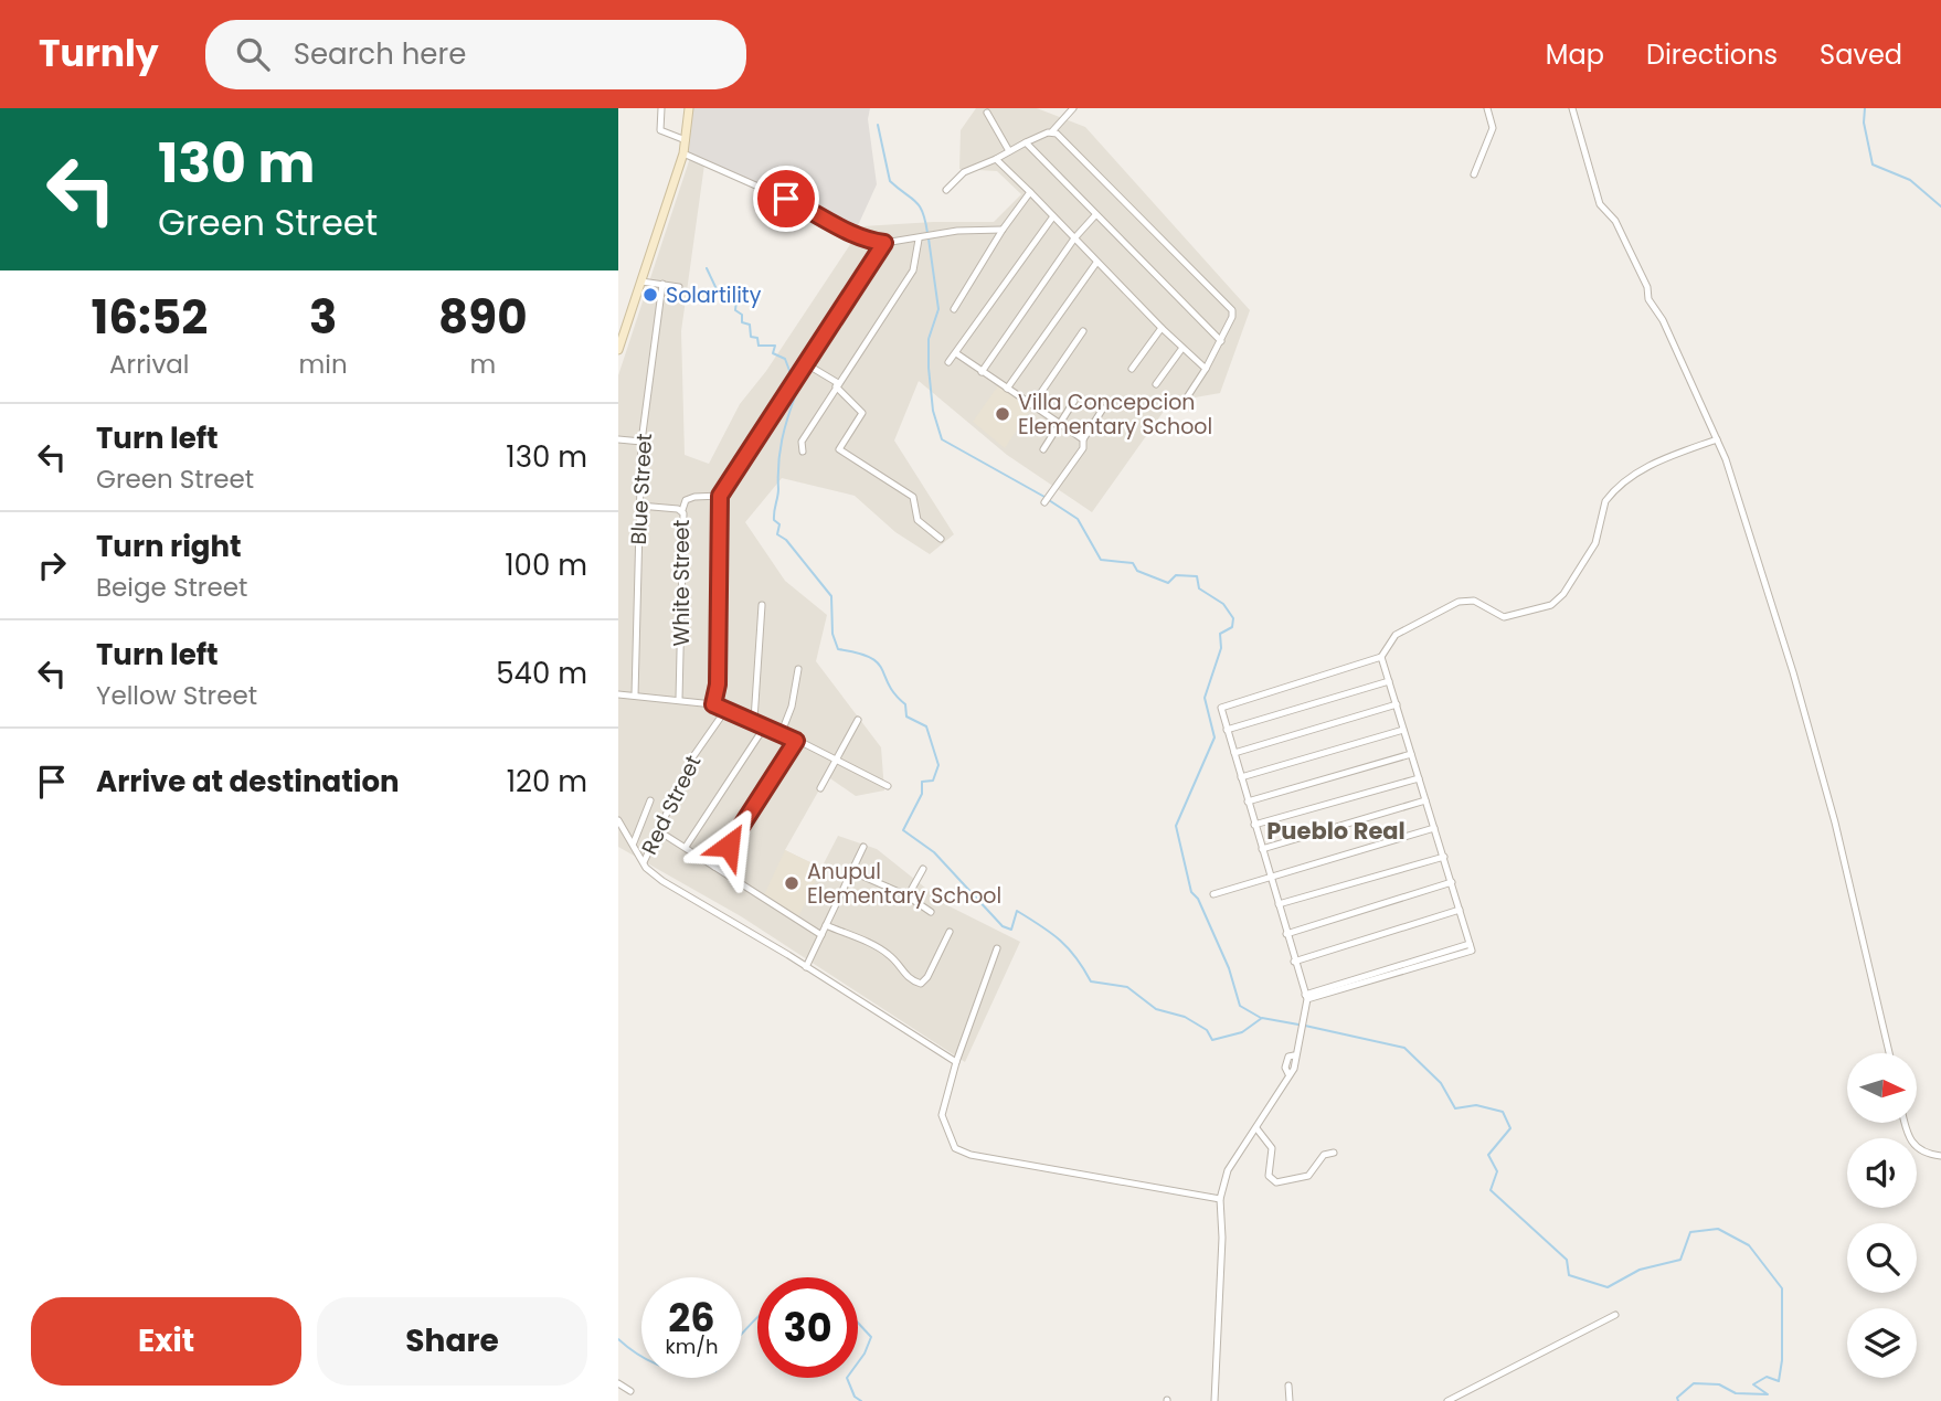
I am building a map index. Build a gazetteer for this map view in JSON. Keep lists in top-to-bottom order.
{
  "streets": {
    "street": ["Blue Street", "White Street", "Red Street"]
  },
  "crossings": [
    ["Blue Street", "White Street"]
  ],
  "districts": ["Pueblo Real"],
  "places": ["Solartility", "Villa Concepcion Elementary School", "Anupul Elementary School"],
  "north": "right",
  "page": {
    "header": "Turnly",
    "search": "Search here",
    "nav": ["Map", "Directions", "Saved"],
    "turn": ["130 m", "Green Street"],
    "eta": [
      "16:52",
      "Arrival",
      "3",
      "min",
      "890",
      "m"
    ],
    "list": [
      {
        "name": "Turn left",
        "note": "Green Street",
        "value": "130 m"
      },
      {
        "name": "Turn right",
        "note": "Beige Street",
        "value": "100 m"
      },
      {
        "name": "Turn left",
        "note": "Yellow Street",
        "value": "540 m"
      },
      {
        "name": "Arrive at destination",
        "value": "120 m"
      }
    ],
    "speed": "26 km/h",
    "limit": "30",
    "buttons": ["Exit", "Share"]
  }
}
